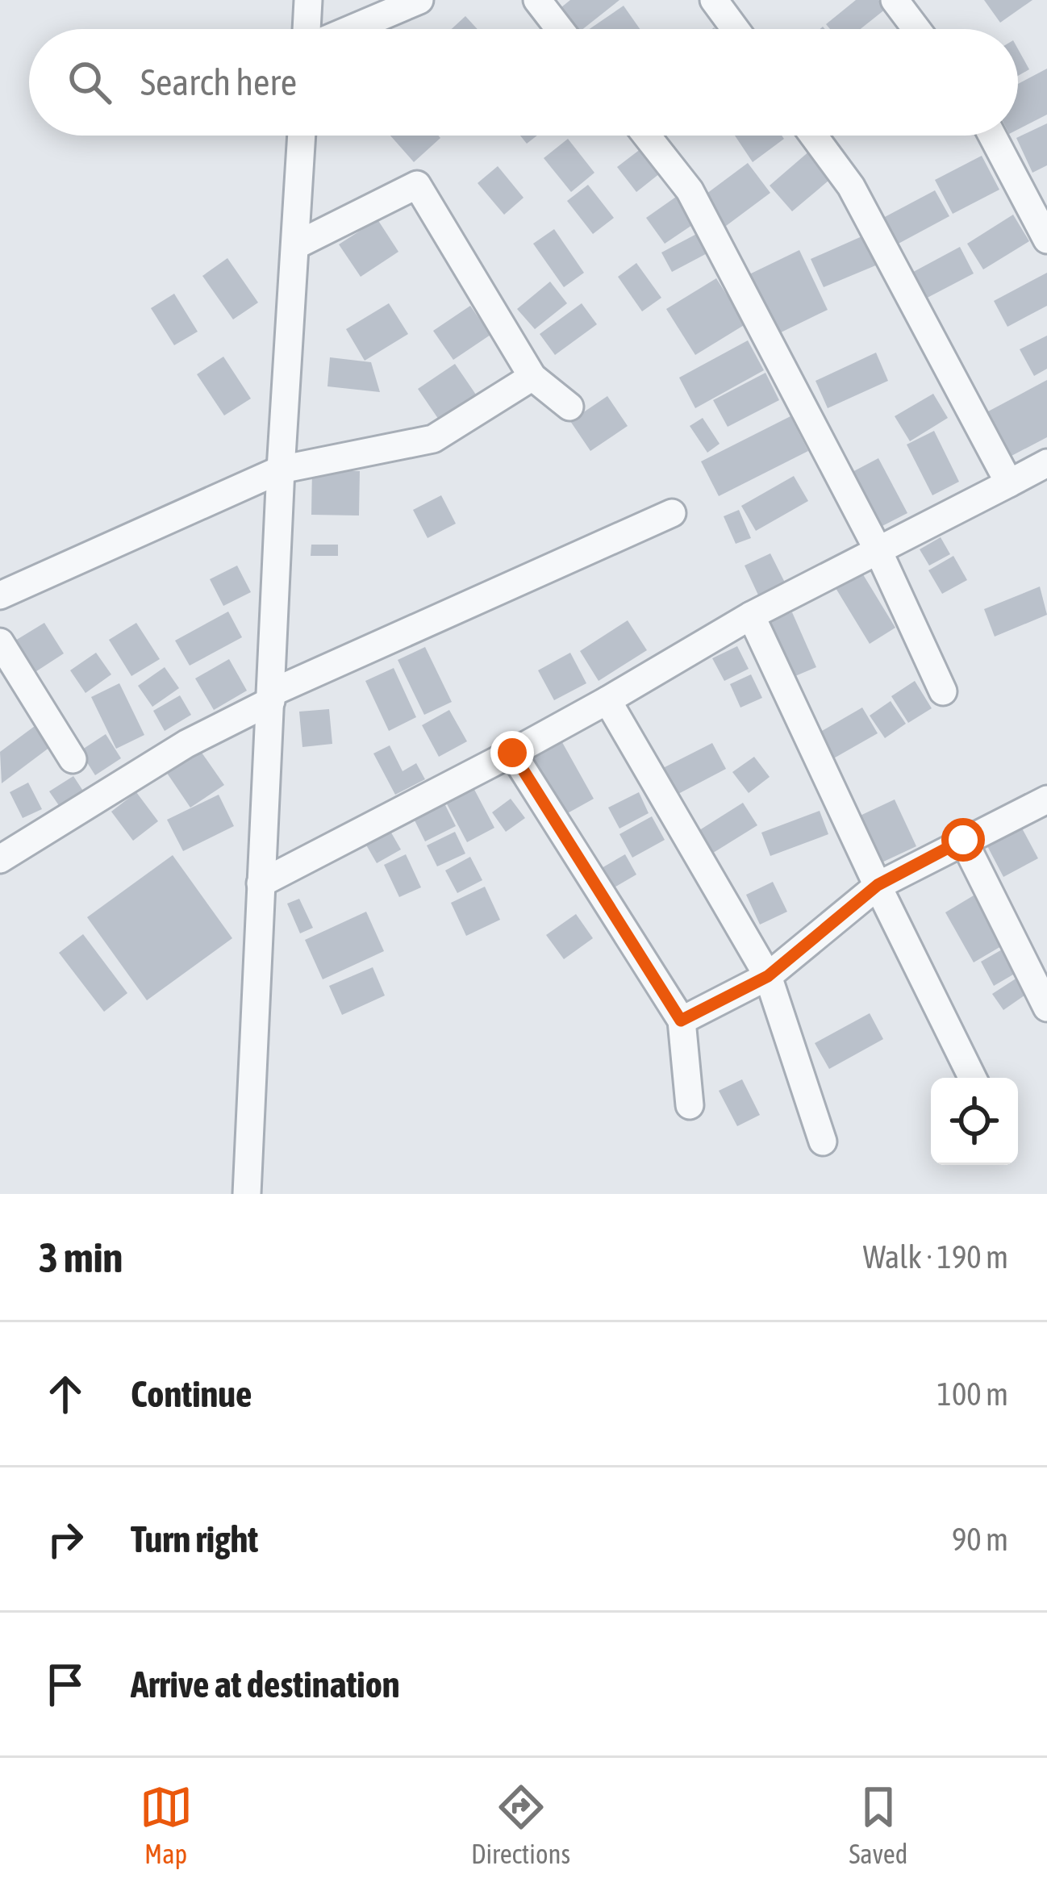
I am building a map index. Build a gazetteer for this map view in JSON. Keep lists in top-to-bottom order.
{
  "page": {
    "search": "Search here",
    "heading": ["3 min", "Walk · 190 m"],
    "list": [
      ["Continue", "100 m"],
      ["Turn right", "90 m"],
      "Arrive at destination"
    ],
    "nav": ["Map", "Directions", "Saved"]
  }
}
